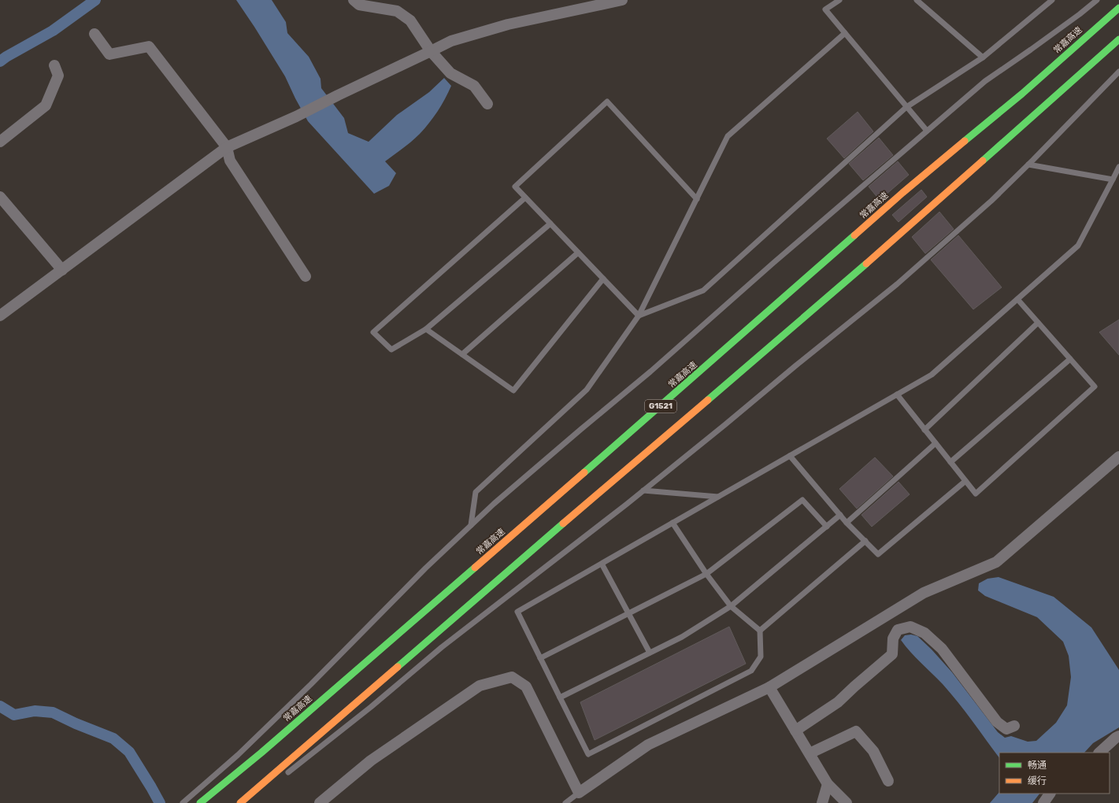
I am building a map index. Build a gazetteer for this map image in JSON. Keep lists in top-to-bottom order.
{
  "streets": {
    "highway": ["常嘉高速", "G1521"]
  },
  "legend": ["畅通", "缓行"]
}
